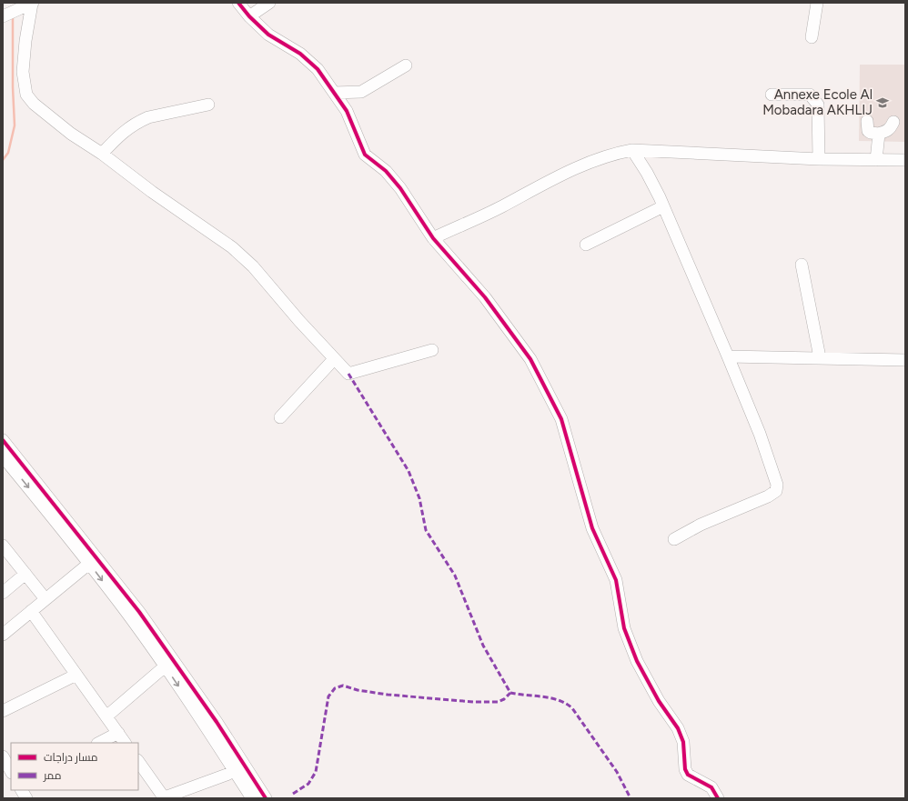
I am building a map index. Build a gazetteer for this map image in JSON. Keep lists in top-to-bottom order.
{
  "places": {
    "school or university": ["Annexe Ecole Al Mobadara AKHLIJ"]
  },
  "legend": ["مسار دراجات", "ممر"]
}
